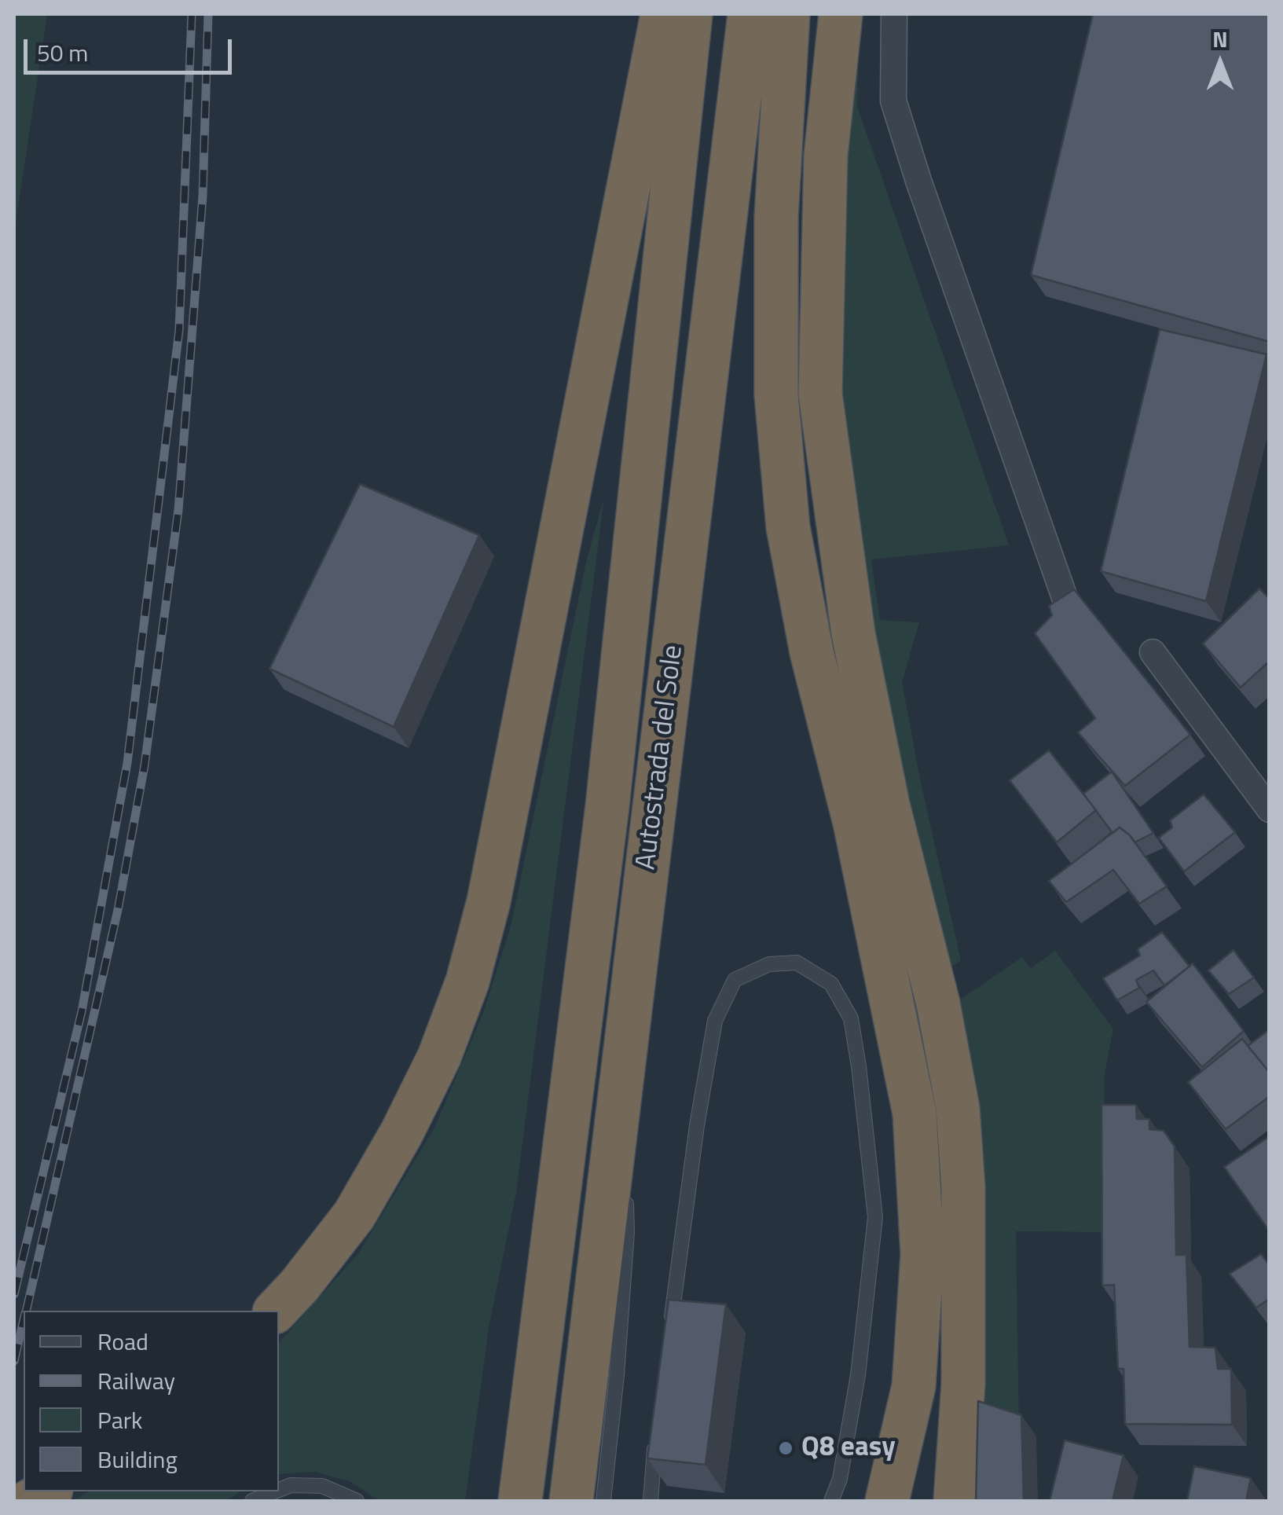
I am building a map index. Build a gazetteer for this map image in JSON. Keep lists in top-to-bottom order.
{
  "streets": {
    "highway": ["Autostrada del Sole"]
  },
  "places": ["Q8 easy"],
  "legend": [
    "Road",
    "Railway",
    "Park",
    "Building"
  ],
  "scale_bar": "50 m",
  "north": "top"
}
